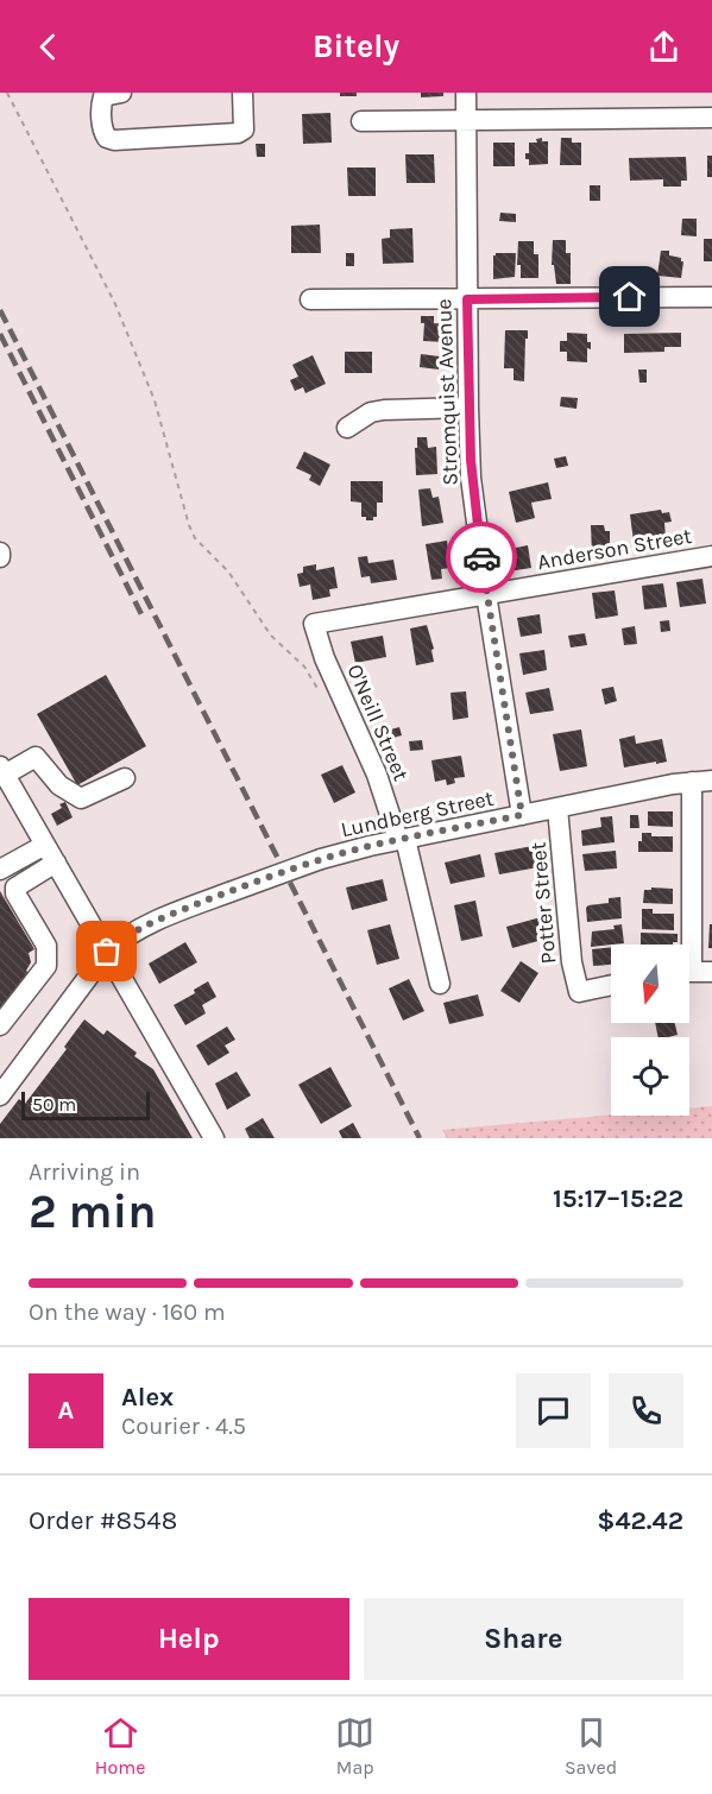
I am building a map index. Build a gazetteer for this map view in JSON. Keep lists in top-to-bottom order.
{
  "streets": {
    "street": [
      "Stromquist Avenue",
      "Anderson Street",
      "O'Neill Street",
      "Lundberg Street",
      "Potter Street"
    ]
  },
  "crossings": [
    ["Stromquist Avenue", "Anderson Street"],
    ["Stromquist Avenue", "Lundberg Street"],
    ["Anderson Street", "O'Neill Street"],
    ["O'Neill Street", "Lundberg Street"],
    ["Lundberg Street", "Potter Street"]
  ],
  "scale_bar": "50 m",
  "north": "bottom",
  "page": {
    "header": "Bitely",
    "scale": "50 m",
    "heading": ["2 min", "Arriving in", "15:17–15:22"],
    "panel": [
      "Alex",
      "Courier · 4.5",
      "Order #8548",
      "$42.42"
    ],
    "bar": "On the way · 160 m",
    "round": "A",
    "buttons": ["Help", "Share"],
    "tabs": ["Home", "Map", "Saved"]
  }
}
